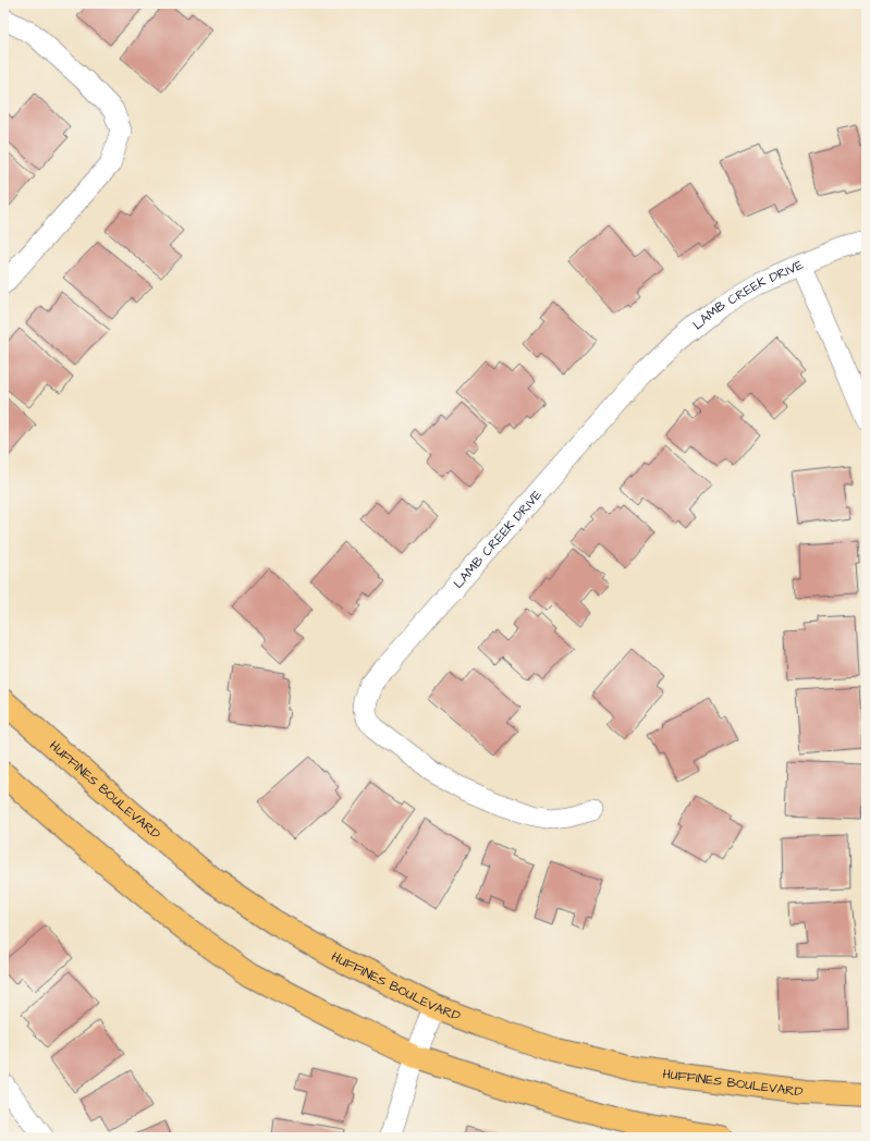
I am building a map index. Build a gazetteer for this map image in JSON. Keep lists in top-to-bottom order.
{
  "streets": {
    "main road": ["HUFFINES BOULEVARD"],
    "street": ["LAMB CREEK DRIVE"]
  }
}
